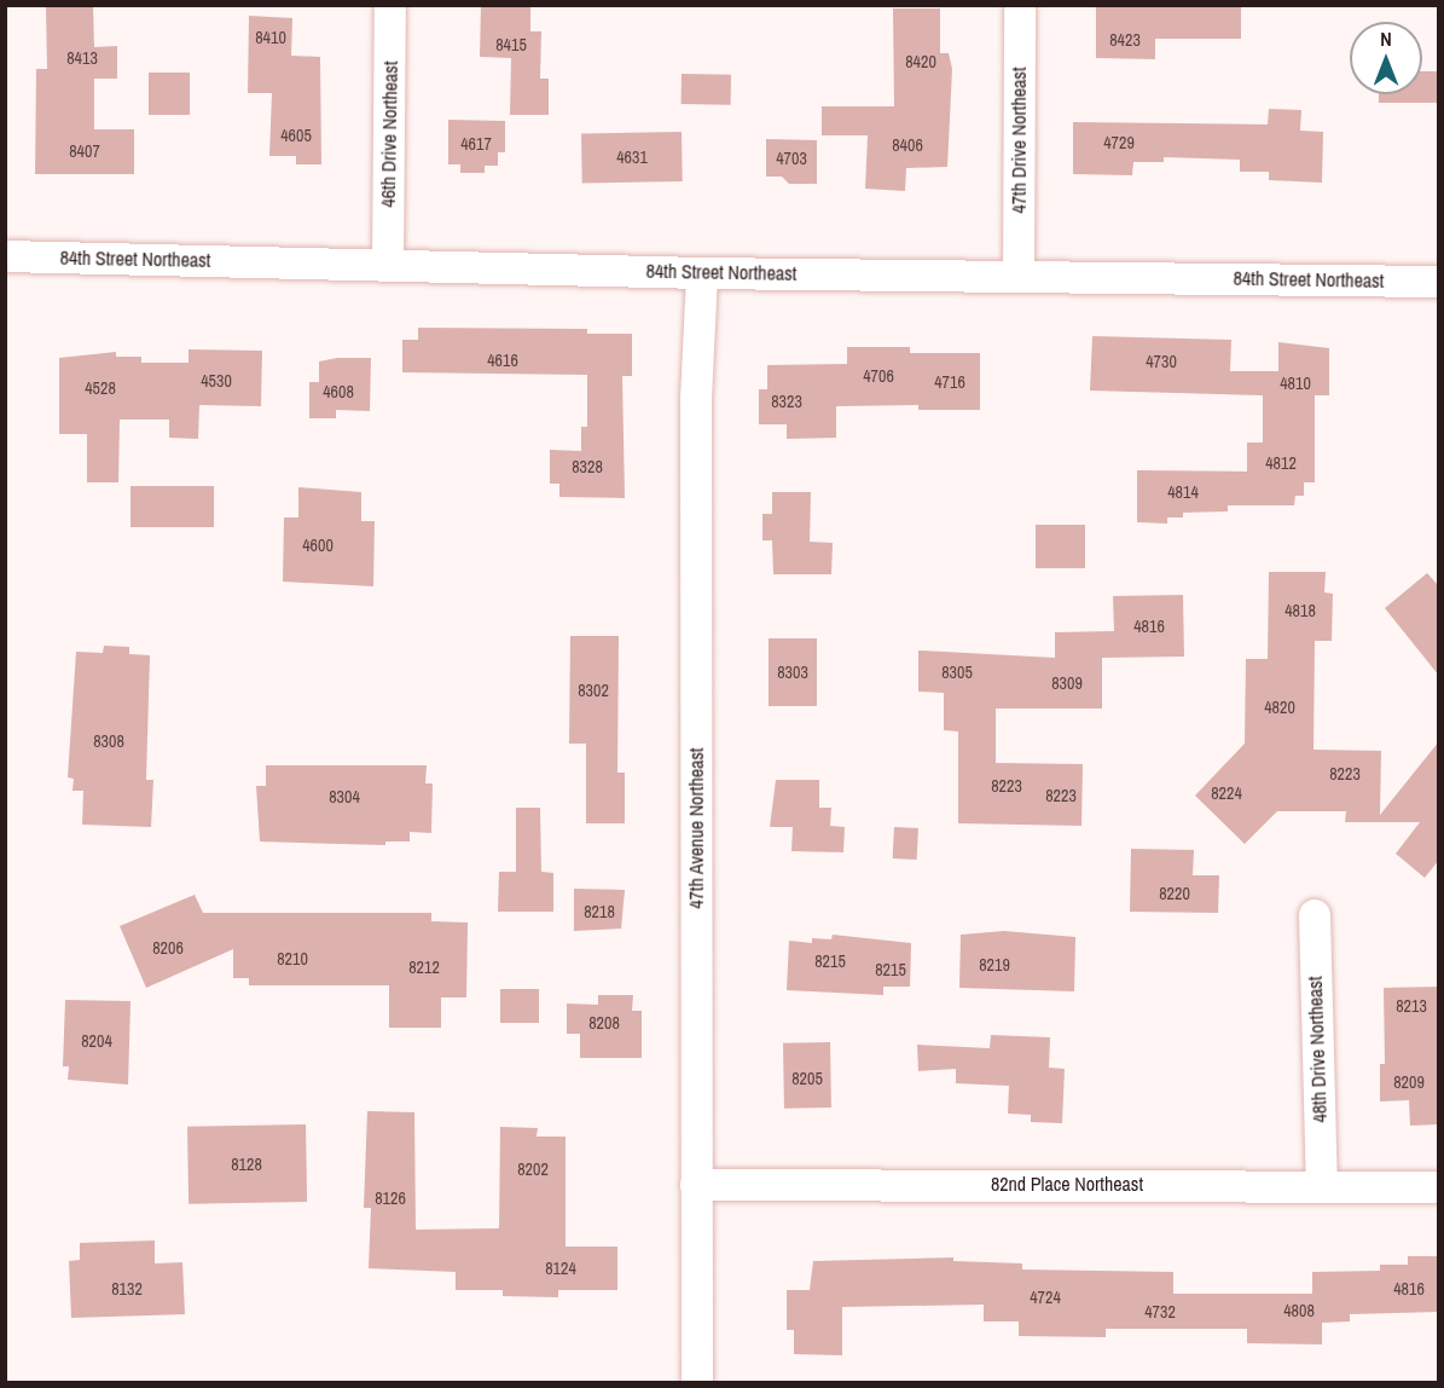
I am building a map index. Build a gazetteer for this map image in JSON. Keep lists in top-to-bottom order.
{
  "streets": {
    "street": [
      "46th Drive Northeast",
      "47th Drive Northeast",
      "84th Street Northeast",
      "47th Avenue Northeast",
      "48th Drive Northeast",
      "82nd Place Northeast"
    ]
  },
  "crossings": [
    ["46th Drive Northeast", "84th Street Northeast"],
    ["47th Drive Northeast", "84th Street Northeast"],
    ["84th Street Northeast", "47th Avenue Northeast"],
    ["47th Avenue Northeast", "82nd Place Northeast"],
    ["48th Drive Northeast", "82nd Place Northeast"]
  ],
  "house_numbers": [
    "8410",
    "8423",
    "8415",
    "8413",
    "8420",
    "4605",
    "4729",
    "4617",
    "8406",
    "8407",
    "4631",
    "4703",
    "4616",
    "4730",
    "4706",
    "4530",
    "4716",
    "4810",
    "4528",
    "4608",
    "8323",
    "4812",
    "8328",
    "4814",
    "4600",
    "4818",
    "4816",
    "8303",
    "8305",
    "8309",
    "8302",
    "4820",
    "8308",
    "8223",
    "8223",
    "8224",
    "8223",
    "8304",
    "8220",
    "8218",
    "8206",
    "8210",
    "8215",
    "8219",
    "8212",
    "8215",
    "8213",
    "8208",
    "8204",
    "8205",
    "8209",
    "8128",
    "8202",
    "8126",
    "8124",
    "8132",
    "4816",
    "4724",
    "4808",
    "4732"
  ],
  "north": "top"
}
